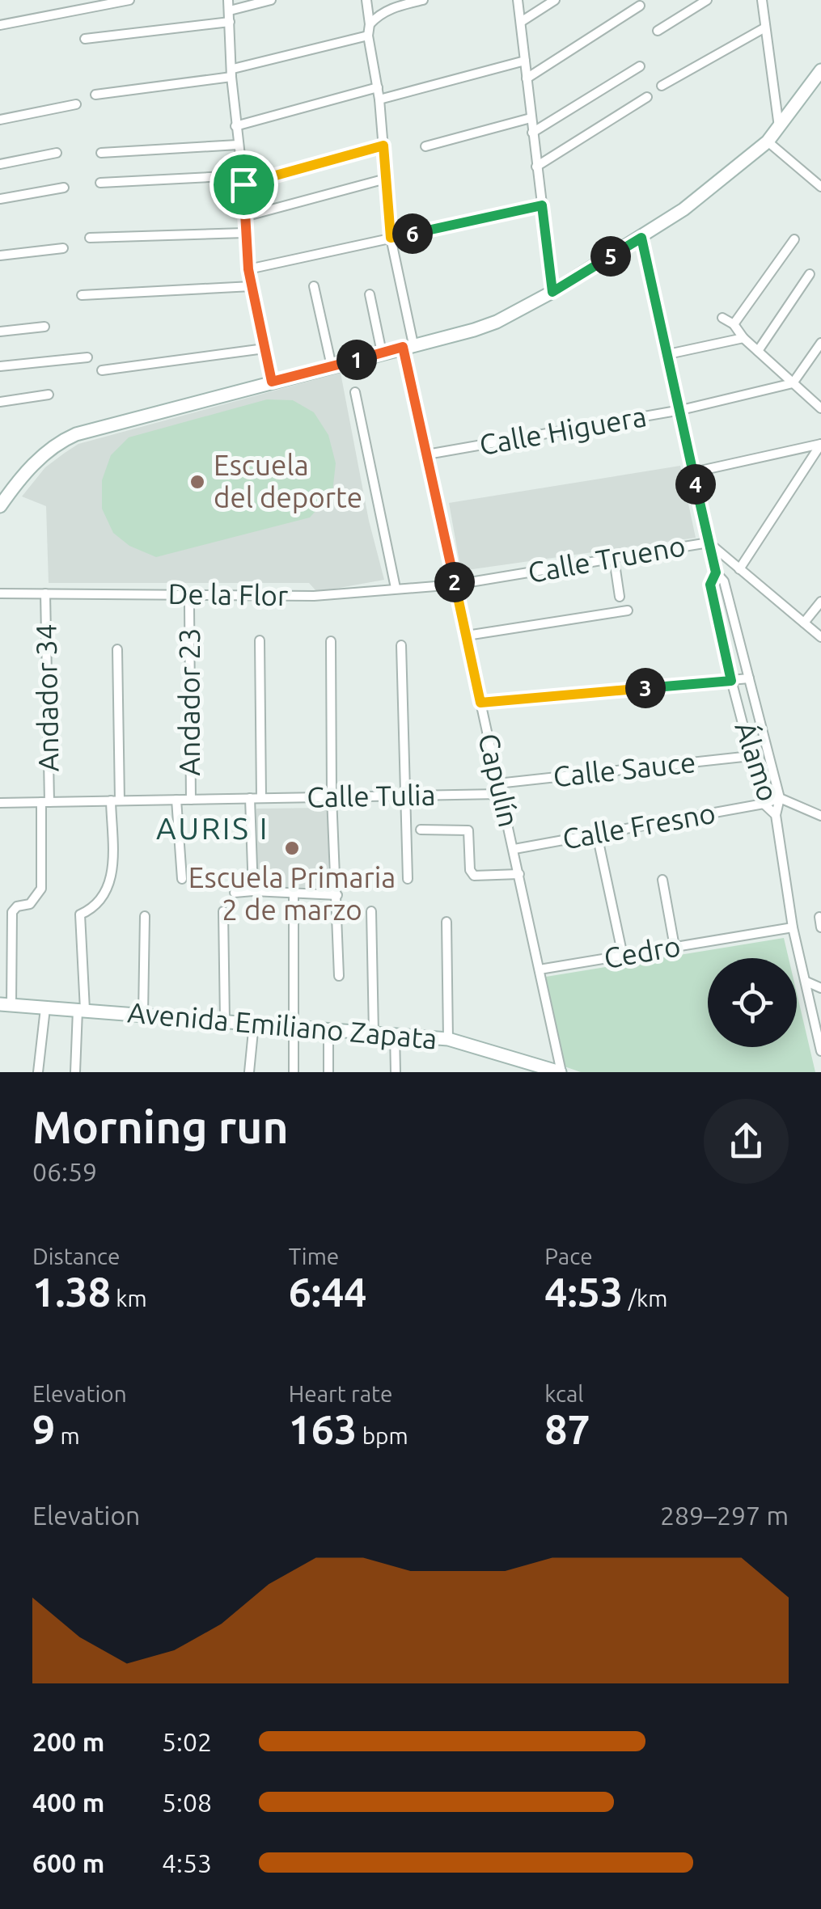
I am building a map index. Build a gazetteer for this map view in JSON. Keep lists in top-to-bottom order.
{
  "streets": {
    "main road": ["Avenida Emiliano Zapata"],
    "street": [
      "Calle Higuera",
      "Calle Trueno",
      "De la Flor",
      "Andador 34",
      "Andador 23",
      "Álamo",
      "Calle Sauce",
      "Capulín",
      "Calle Tulia",
      "Calle Fresno",
      "Cedro"
    ]
  },
  "crossings": [
    ["Calle Higuera", "Álamo"],
    ["Calle Higuera", "Capulín"],
    ["Calle Trueno", "De la Flor"],
    ["Calle Trueno", "Álamo"],
    ["Calle Trueno", "Capulín"],
    ["De la Flor", "Andador 34"],
    ["De la Flor", "Capulín"],
    ["Andador 34", "Calle Tulia"],
    ["Andador 34", "Avenida Emiliano Zapata"],
    ["Andador 23", "Calle Tulia"],
    ["Álamo", "Calle Sauce"],
    ["Álamo", "Calle Fresno"],
    ["Álamo", "Cedro"],
    ["Calle Sauce", "Capulín"],
    ["Capulín", "Calle Tulia"],
    ["Capulín", "Calle Fresno"],
    ["Capulín", "Cedro"],
    ["Capulín", "Avenida Emiliano Zapata"]
  ],
  "districts": ["AURIS I"],
  "places": ["Escuela del deporte", "Escuela Primaria 2 de marzo"],
  "page": {
    "pins": [
      "6",
      "5",
      "1",
      "4",
      "2",
      "3"
    ],
    "heading": ["Morning run", "06:59"],
    "stats": [
      ["Distance", "1.38 km"],
      ["Time", "6:44"],
      ["Pace", "4:53 /km"],
      ["Elevation", "9 m"],
      ["Heart rate", "163 bpm"],
      ["kcal", "87"]
    ],
    "chart": ["Elevation", "289–297 m"],
    "list": [
      {
        "name": "200 m",
        "note": "5:02"
      },
      {
        "name": "400 m",
        "note": "5:08"
      },
      {
        "name": "600 m",
        "note": "4:53"
      }
    ]
  }
}
